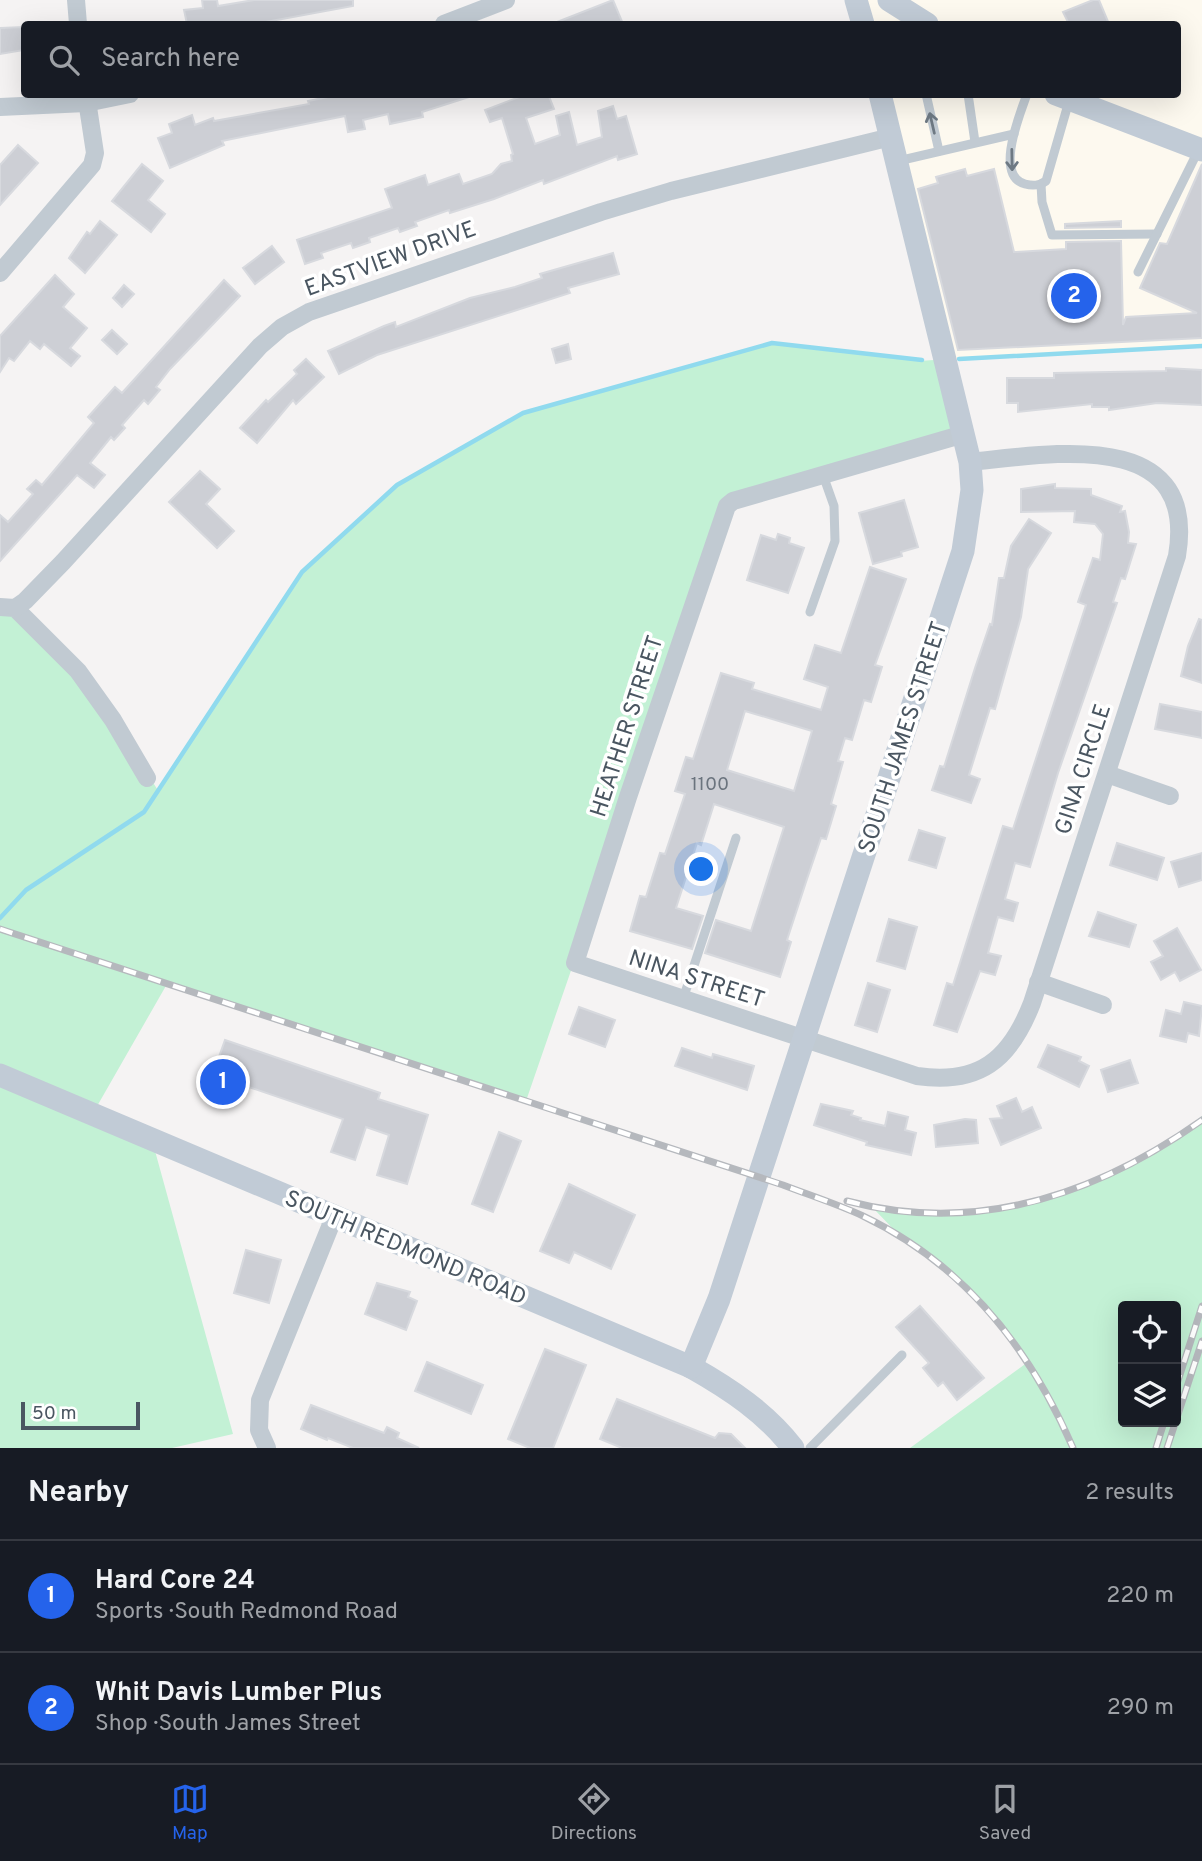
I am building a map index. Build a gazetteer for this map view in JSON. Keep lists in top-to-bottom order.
{
  "streets": {
    "street": [
      "EASTVIEW DRIVE",
      "HEATHER STREET",
      "SOUTH JAMES STREET",
      "GINA CIRCLE",
      "NINA STREET",
      "SOUTH REDMOND ROAD"
    ]
  },
  "crossings": [
    ["EASTVIEW DRIVE", "SOUTH JAMES STREET"],
    ["HEATHER STREET", "NINA STREET"],
    ["SOUTH JAMES STREET", "GINA CIRCLE"],
    ["SOUTH JAMES STREET", "NINA STREET"],
    ["SOUTH JAMES STREET", "SOUTH REDMOND ROAD"],
    ["GINA CIRCLE", "NINA STREET"]
  ],
  "house_numbers": ["1100"],
  "scale_bar": "50 m",
  "page": {
    "search": "Search here",
    "pins": ["2", "1"],
    "scale": "50 m",
    "heading": ["Nearby", "2 results"],
    "list": [
      {
        "mark": "1",
        "name": "Hard Core 24",
        "note": "Sports · South Redmond Road",
        "value": "220 m"
      },
      {
        "mark": "2",
        "name": "Whit Davis Lumber Plus",
        "note": "Shop · South James Street",
        "value": "290 m"
      }
    ],
    "nav": ["Map", "Directions", "Saved"]
  }
}
